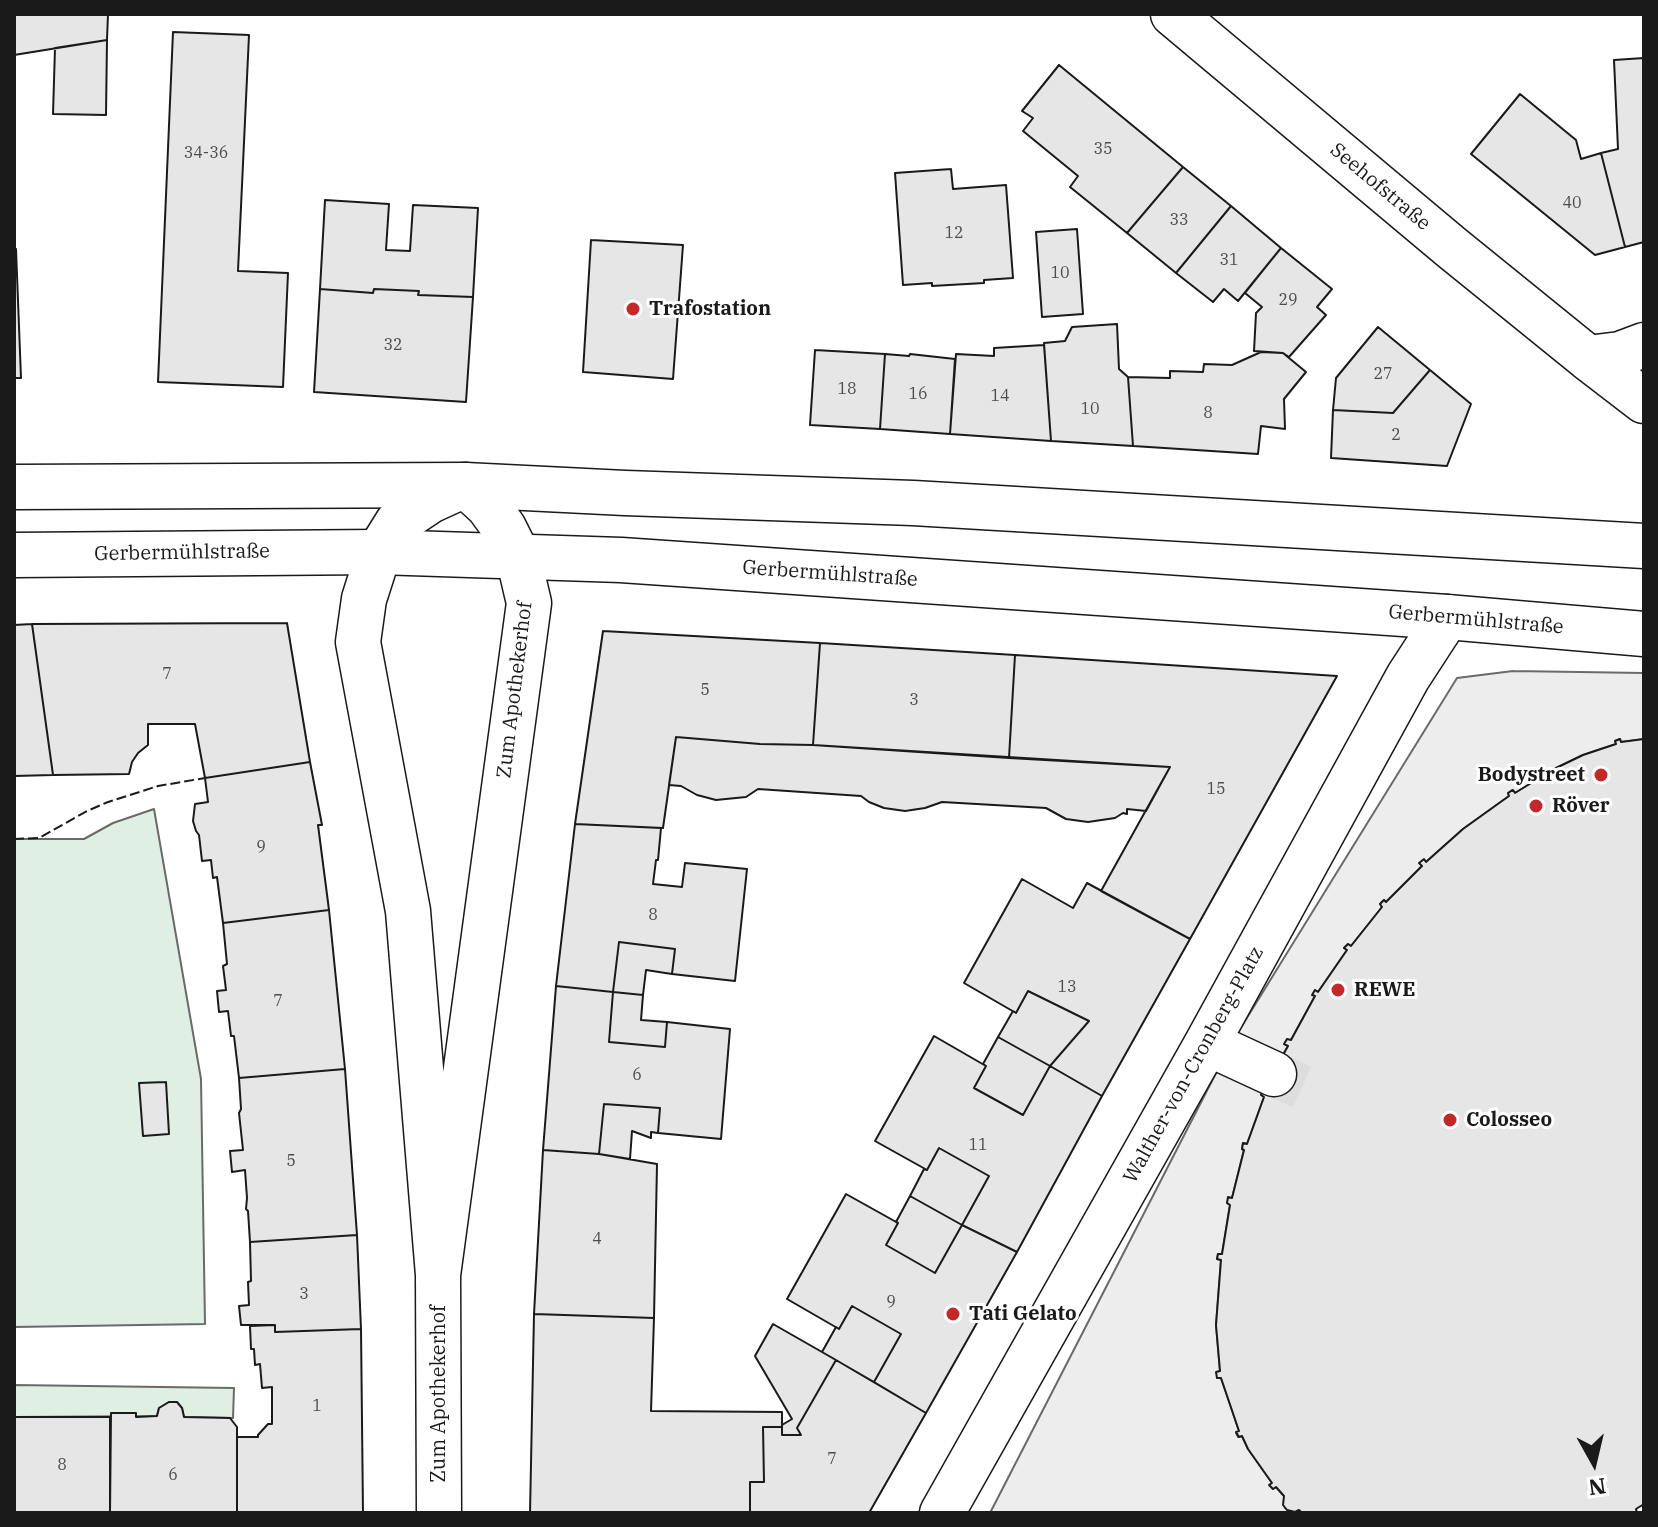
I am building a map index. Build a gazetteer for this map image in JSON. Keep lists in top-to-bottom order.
{
  "streets": {
    "street": [
      "Seehofstraße",
      "Gerbermühlstraße",
      "Zum Apothekerhof",
      "Walther-von-Cronberg-Platz"
    ]
  },
  "crossings": [
    ["Gerbermühlstraße", "Zum Apothekerhof"],
    ["Gerbermühlstraße", "Walther-von-Cronberg-Platz"]
  ],
  "places": [
    "Trafostation",
    "Bodystreet",
    "Röver",
    "REWE",
    "Colosseo",
    "Tati Gelato"
  ],
  "house_numbers": [
    "35",
    "34-36",
    "40",
    "33",
    "12",
    "31",
    "10",
    "29",
    "32",
    "27",
    "18",
    "16",
    "14",
    "10",
    "8",
    "2",
    "7",
    "5",
    "3",
    "15",
    "9",
    "8",
    "13",
    "7",
    "6",
    "11",
    "5",
    "4",
    "3",
    "9",
    "1",
    "7",
    "8",
    "6"
  ],
  "north": "bottom"
}
